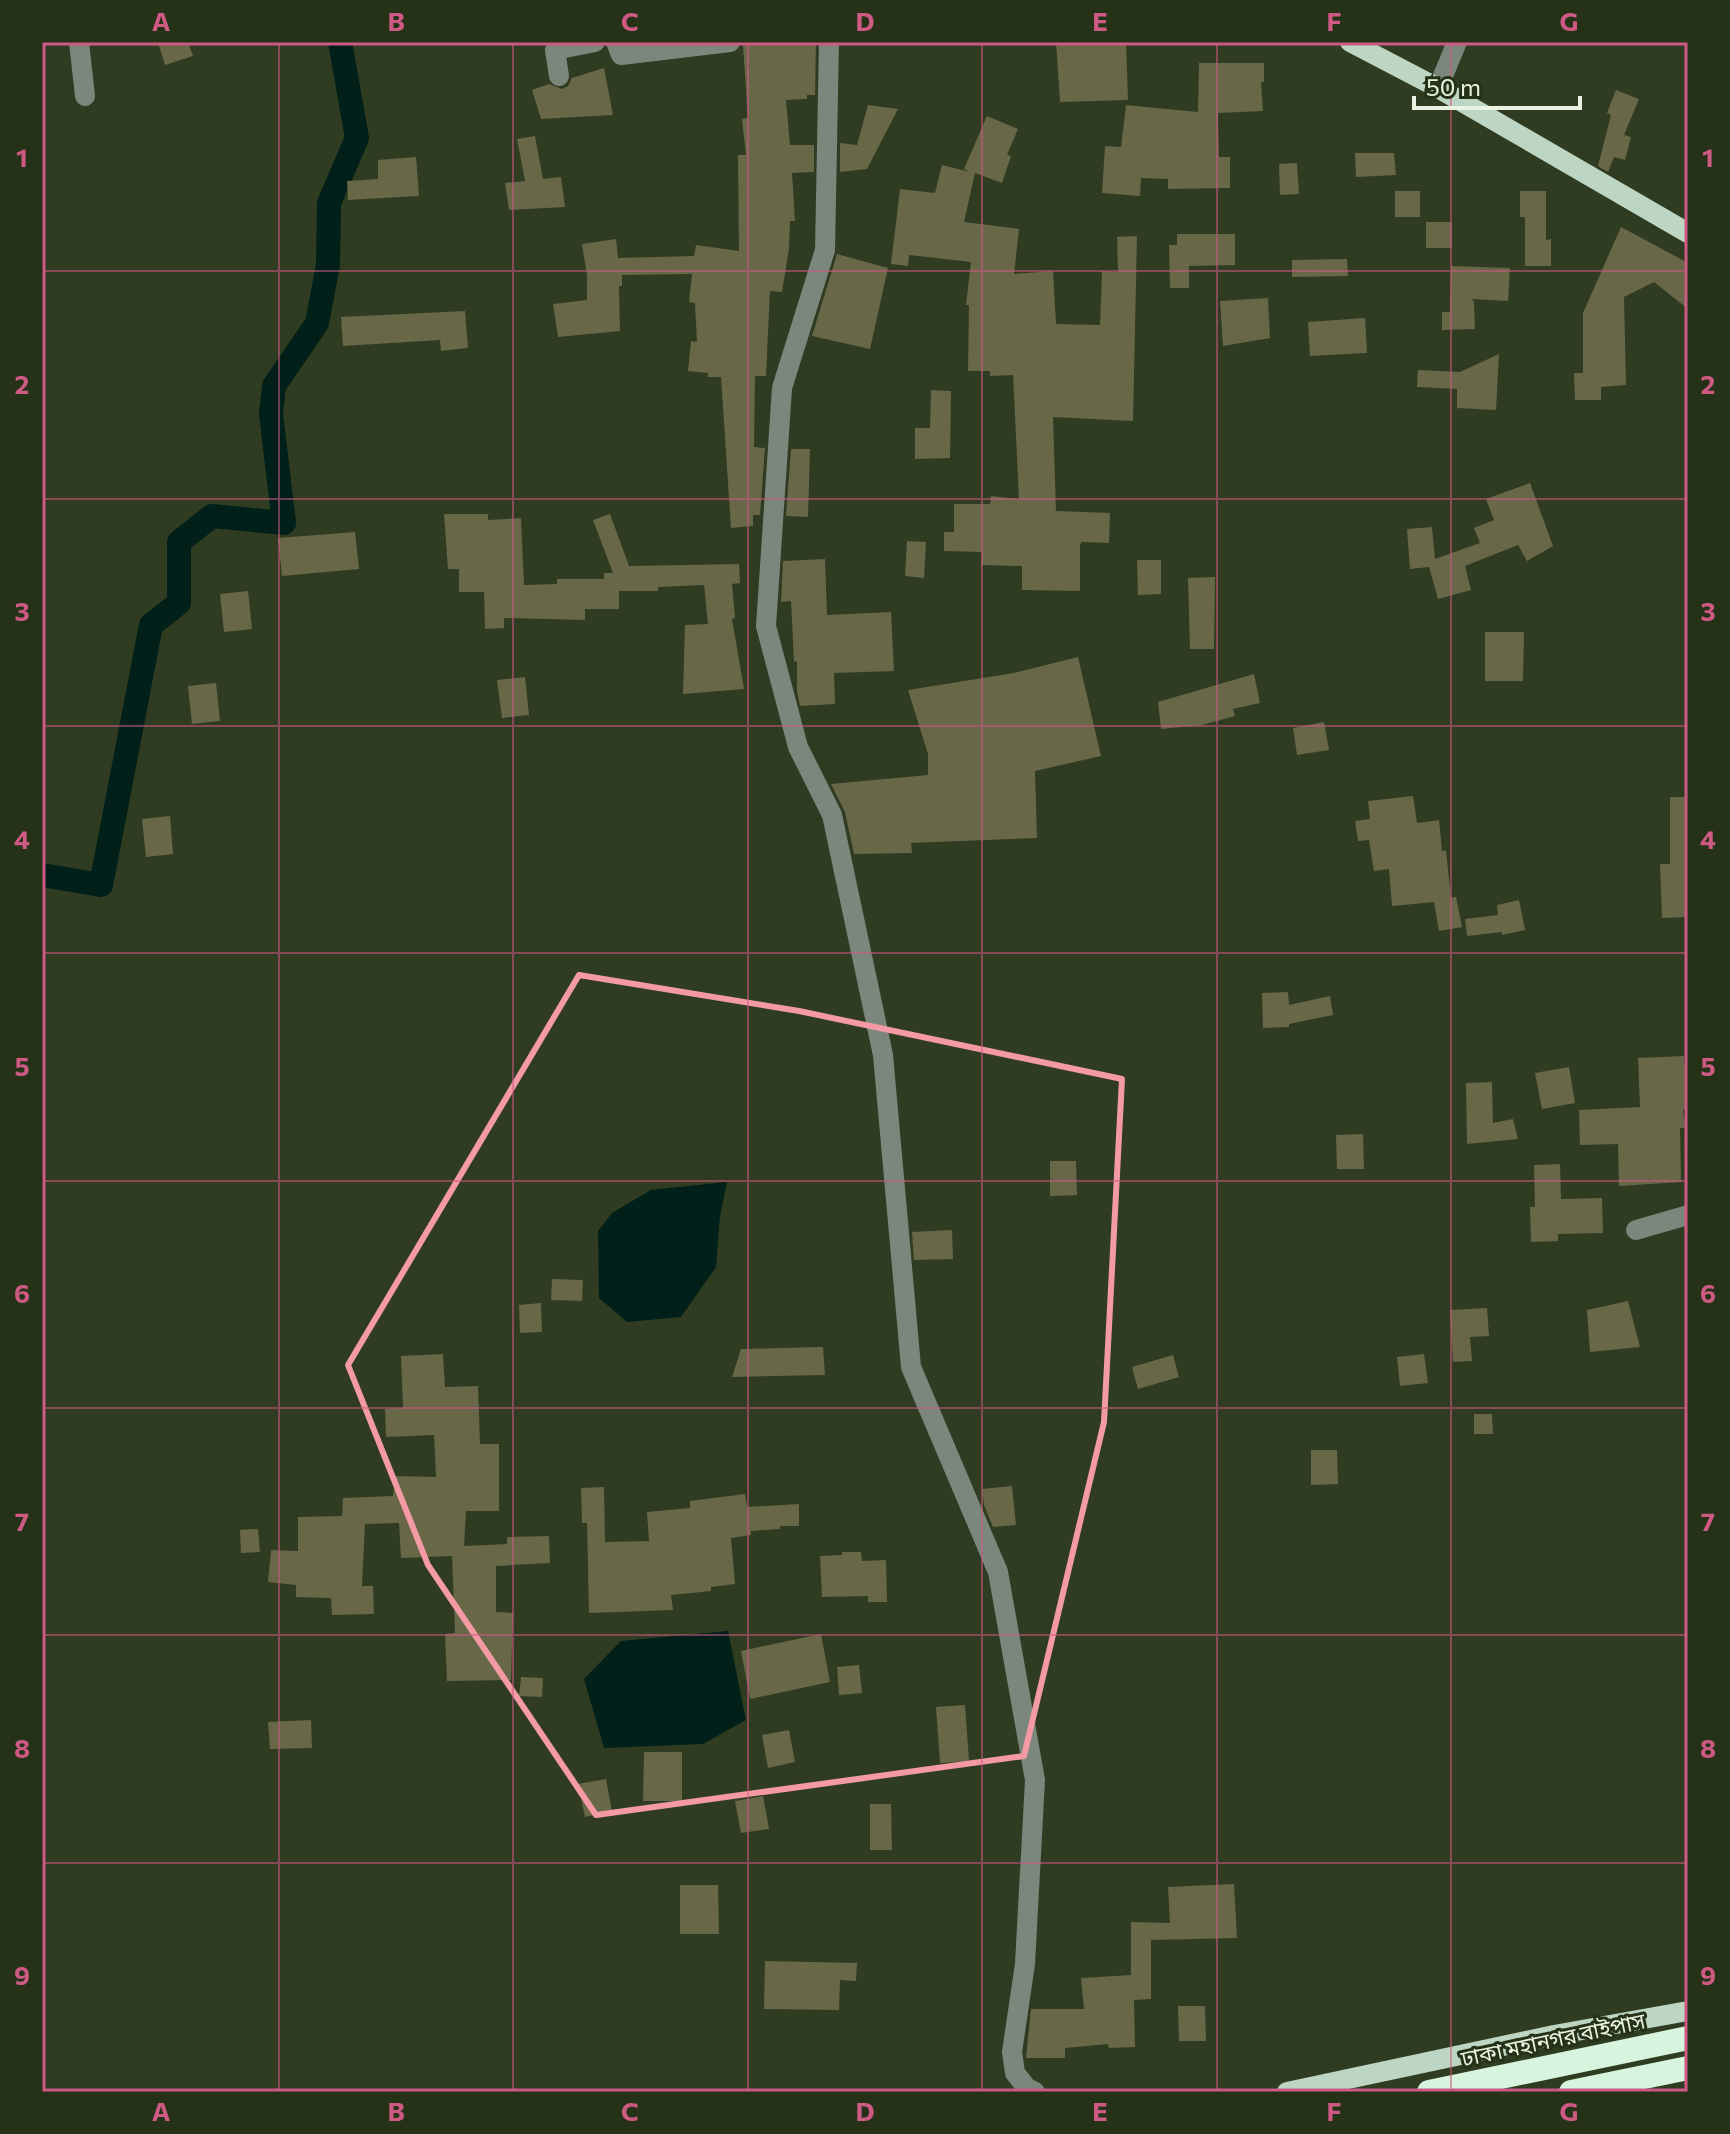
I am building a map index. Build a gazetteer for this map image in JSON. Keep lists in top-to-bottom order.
{
  "streets": {
    "highway": ["ঢাকা মহানগর বাইপাস"]
  },
  "scale_bar": "50 m",
  "grid": {
    "columns": [
      "A",
      "B",
      "C",
      "D",
      "E",
      "F",
      "G"
    ],
    "rows": [
      "1",
      "2",
      "3",
      "4",
      "5",
      "6",
      "7",
      "8",
      "9"
    ]
  }
}
